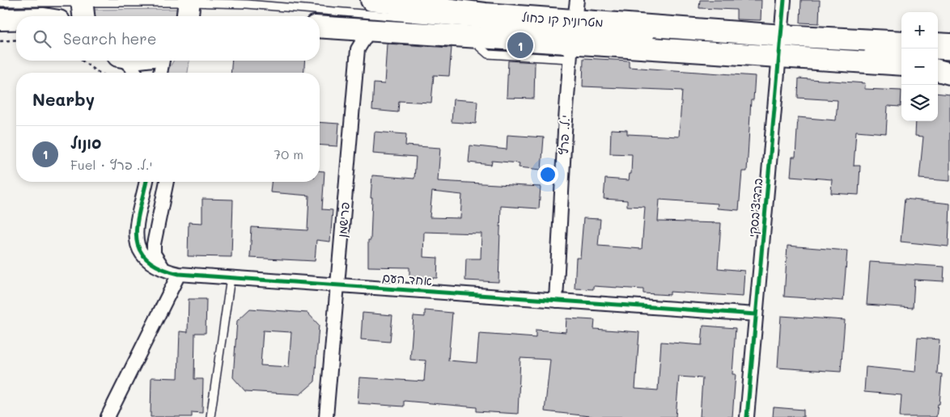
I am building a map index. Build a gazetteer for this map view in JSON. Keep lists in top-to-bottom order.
{
  "streets": {
    "street": [
      "י.ל. פרץ",
      "ברדיצ'בסקי",
      "פרישמן",
      "אחד העם"
    ],
    "lane": ["מטרונית קו כחול"]
  },
  "crossings": [
    ["י.ל. פרץ", "אחד העם"],
    ["ברדיצ'בסקי", "אחד העם"],
    ["פרישמן", "אחד העם"]
  ],
  "page": {
    "map_buttons": ["+", "−"],
    "search": "Search here",
    "pins": "1",
    "heading": "Nearby",
    "list": [
      {
        "mark": "1",
        "name": "סונול",
        "note": "Fuel · י.ל. פרץ",
        "value": "70 m"
      }
    ]
  }
}
